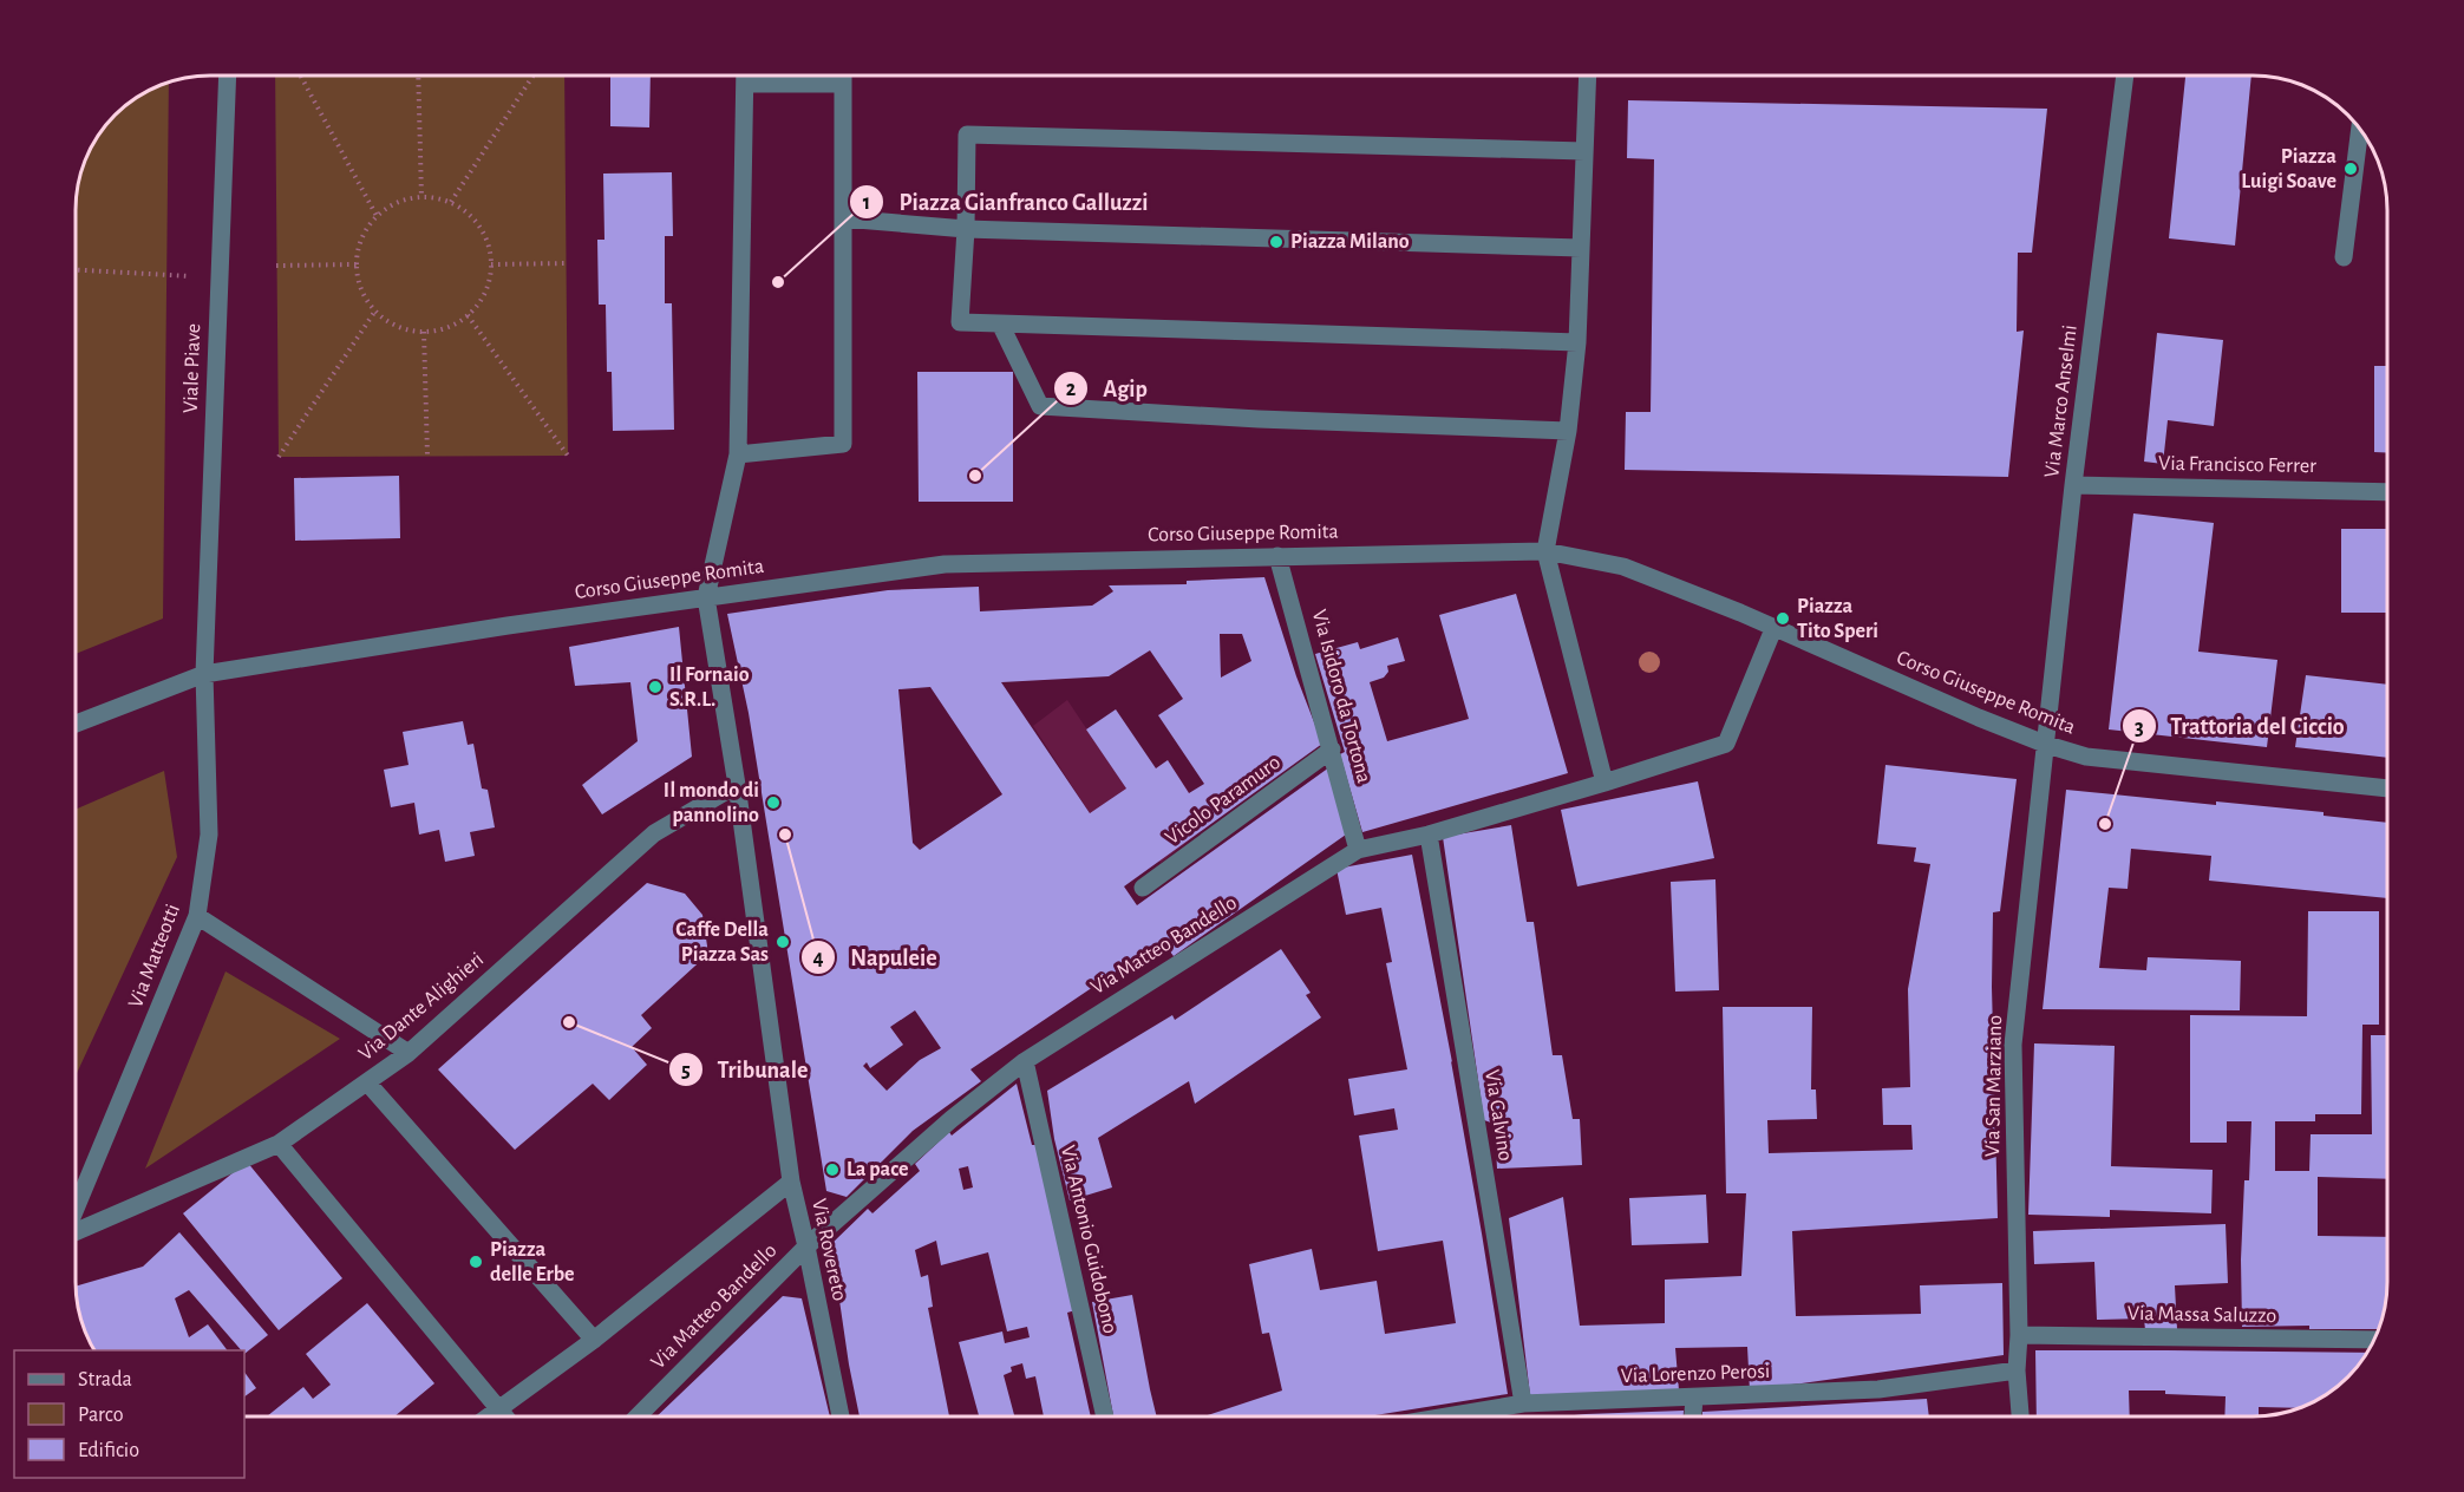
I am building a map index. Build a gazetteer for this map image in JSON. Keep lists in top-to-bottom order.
{
  "streets": {
    "street": [
      "Viale Piave",
      "Via Marco Anselmi",
      "Via Francisco Ferrer",
      "Corso Giuseppe Romita",
      "Via Isidoro da Tortona",
      "Vicolo Paramuro",
      "Via Matteo Bandello",
      "Via Matteotti",
      "Via Dante Alighieri",
      "Via San Marziano",
      "Via Calvino",
      "Via Antonio Guidobono",
      "Via Rovereto",
      "Via Massa Saluzzo",
      "Via Lorenzo Perosi"
    ]
  },
  "crossings": [
    ["Viale Piave", "Corso Giuseppe Romita"],
    ["Viale Piave", "Via Matteotti"],
    ["Via Marco Anselmi", "Via Francisco Ferrer"],
    ["Via Marco Anselmi", "Corso Giuseppe Romita"],
    ["Via Marco Anselmi", "Via San Marziano"],
    ["Corso Giuseppe Romita", "Via Isidoro da Tortona"],
    ["Corso Giuseppe Romita", "Via Matteo Bandello"],
    ["Corso Giuseppe Romita", "Via Matteotti"],
    ["Corso Giuseppe Romita", "Via San Marziano"],
    ["Corso Giuseppe Romita", "Via Rovereto"],
    ["Via Isidoro da Tortona", "Vicolo Paramuro"],
    ["Via Isidoro da Tortona", "Via Matteo Bandello"],
    ["Via Matteo Bandello", "Via Calvino"],
    ["Via Matteo Bandello", "Via Antonio Guidobono"],
    ["Via Matteo Bandello", "Via Rovereto"],
    ["Via Dante Alighieri", "Via Rovereto"],
    ["Via San Marziano", "Via Massa Saluzzo"],
    ["Via San Marziano", "Via Lorenzo Perosi"],
    ["Via Calvino", "Via Lorenzo Perosi"]
  ],
  "places": [
    "Piazza Luigi Soave",
    "Piazza Milano",
    "Piazza Gianfranco Galluzzi",
    "Agip",
    "Piazza Tito Speri",
    "Il Fornaio S.R.L.",
    "Il mondo di pannolino",
    "Trattoria del Ciccio",
    "Napuleie",
    "Caffe Della Piazza Sas",
    "Tribunale",
    "La pace",
    "Piazza delle Erbe"
  ],
  "legend": ["Strada", "Parco", "Edificio"]
}
